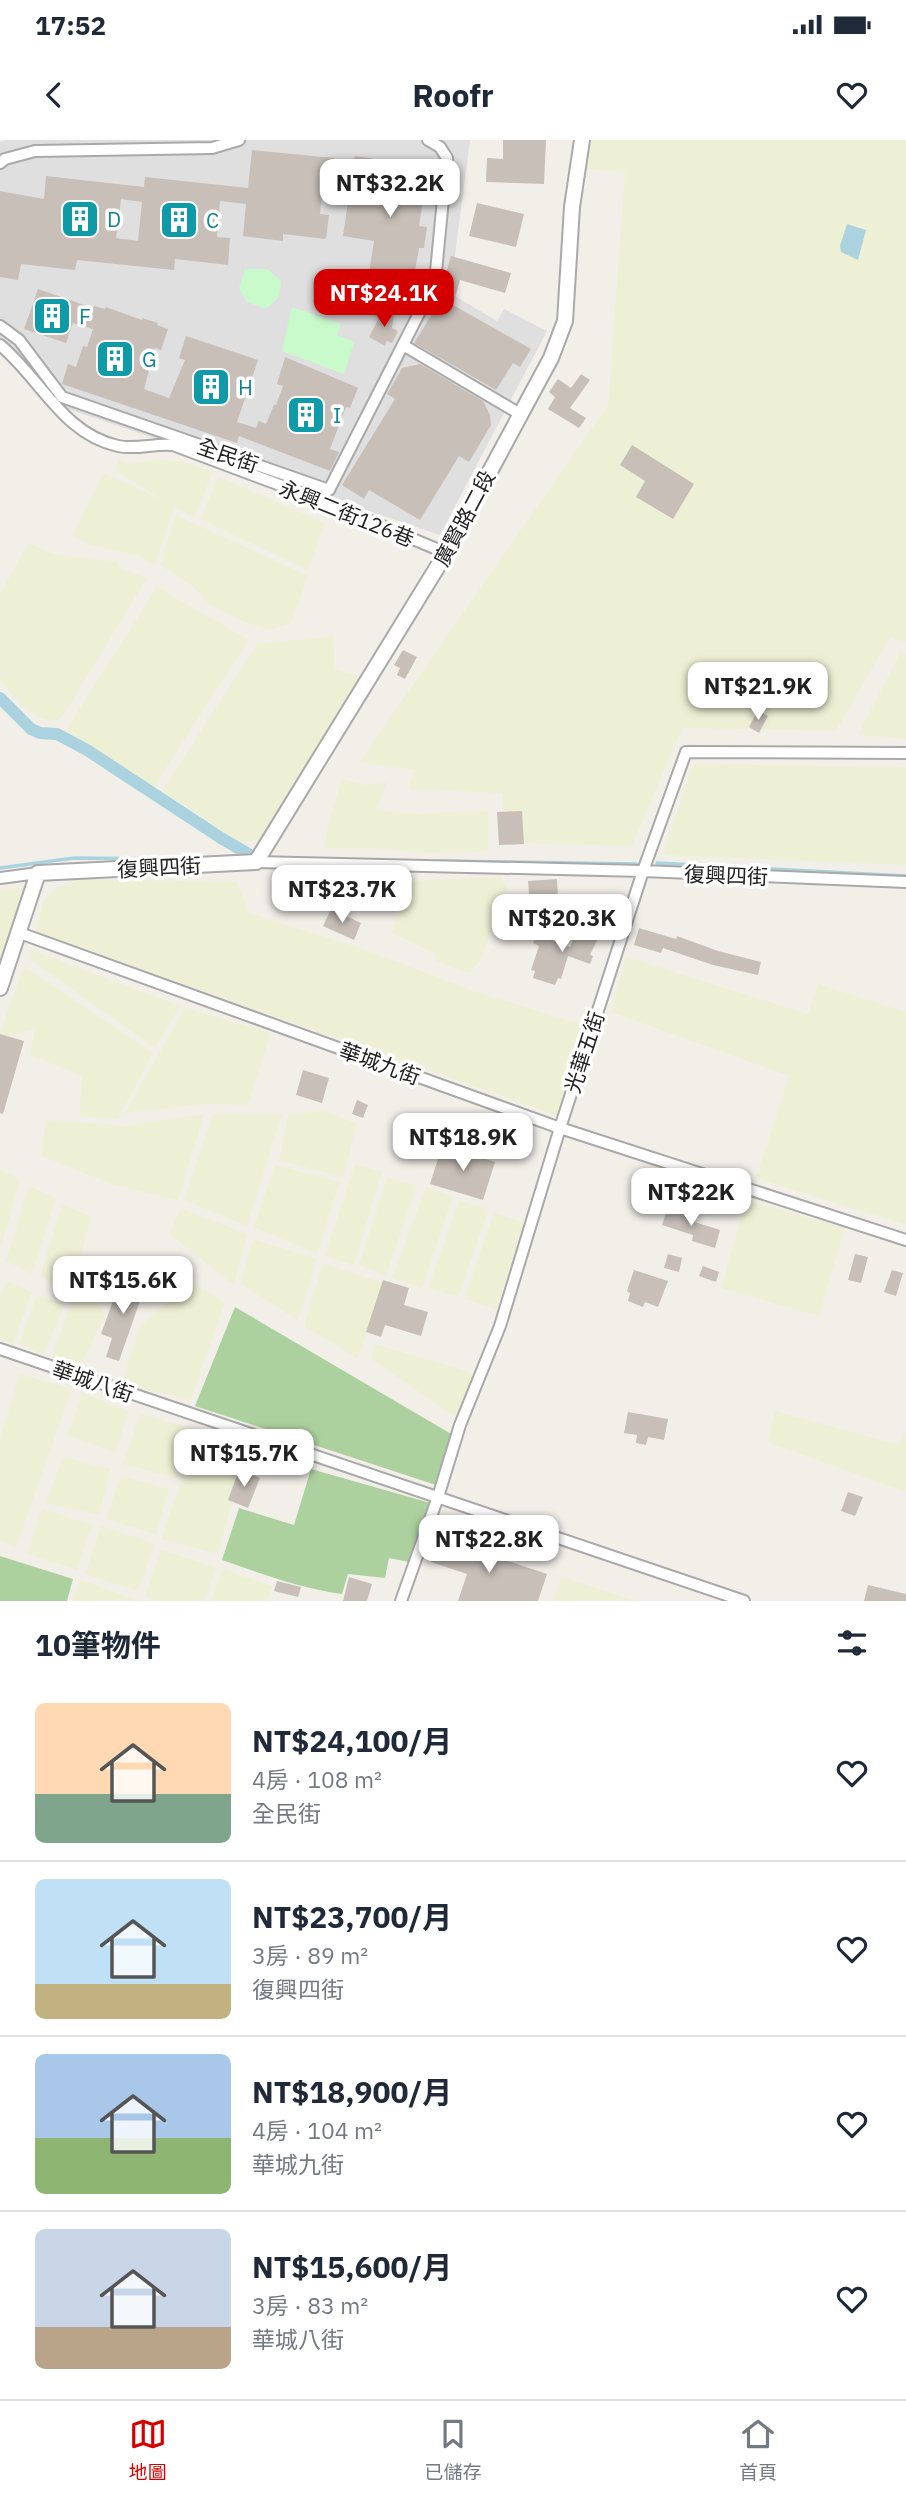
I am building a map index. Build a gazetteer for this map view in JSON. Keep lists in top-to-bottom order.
{
  "streets": {
    "street": [
      "全民街",
      "永興二街126巷",
      "廣賢路二段",
      "復興四街",
      "光華五街",
      "華城九街",
      "華城八街"
    ]
  },
  "crossings": [
    ["永興二街126巷", "廣賢路二段"],
    ["廣賢路二段", "復興四街"],
    ["復興四街", "光華五街"],
    ["光華五街", "華城九街"],
    ["光華五街", "華城八街"]
  ],
  "places": {
    "building": [
      "D",
      "C",
      "F",
      "G",
      "H",
      "I"
    ]
  },
  "page": {
    "status": "17:52",
    "header": "Roofr",
    "price": [
      "NT$32.2K",
      "NT$24.1K",
      "NT$21.9K",
      "NT$23.7K",
      "NT$20.3K",
      "NT$18.9K",
      "NT$22K",
      "NT$15.6K",
      "NT$15.7K",
      "NT$22.8K"
    ],
    "heading": "10筆物件",
    "list": [
      {
        "name": "NT$24,100/月",
        "note": "4房 · 108 m² · 全民街"
      },
      {
        "name": "NT$23,700/月",
        "note": "3房 · 89 m² · 復興四街"
      },
      {
        "name": "NT$18,900/月",
        "note": "4房 · 104 m² · 華城九街"
      },
      {
        "name": "NT$15,600/月",
        "note": "3房 · 83 m² · 華城八街"
      }
    ],
    "tabs": ["地圖", "已儲存", "首頁"]
  }
}
